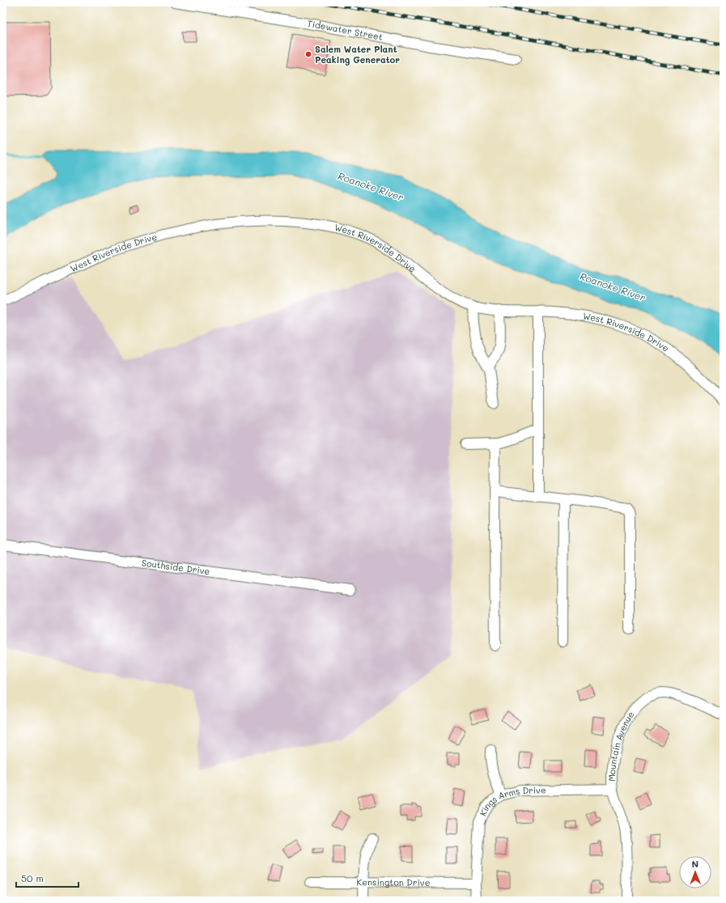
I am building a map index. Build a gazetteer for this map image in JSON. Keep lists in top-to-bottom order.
{
  "streets": {
    "street": [
      "Tidewater Street",
      "West Riverside Drive",
      "Southside Drive",
      "Mountain Avenue",
      "Kings Arms Drive",
      "Kensington Drive"
    ]
  },
  "crossings": [
    ["Mountain Avenue", "Kings Arms Drive"],
    ["Kings Arms Drive", "Kensington Drive"]
  ],
  "water": ["Roanoke River"],
  "places": ["Salem Water Plant Peaking Generator"],
  "scale_bar": "50 m",
  "north": "top"
}
